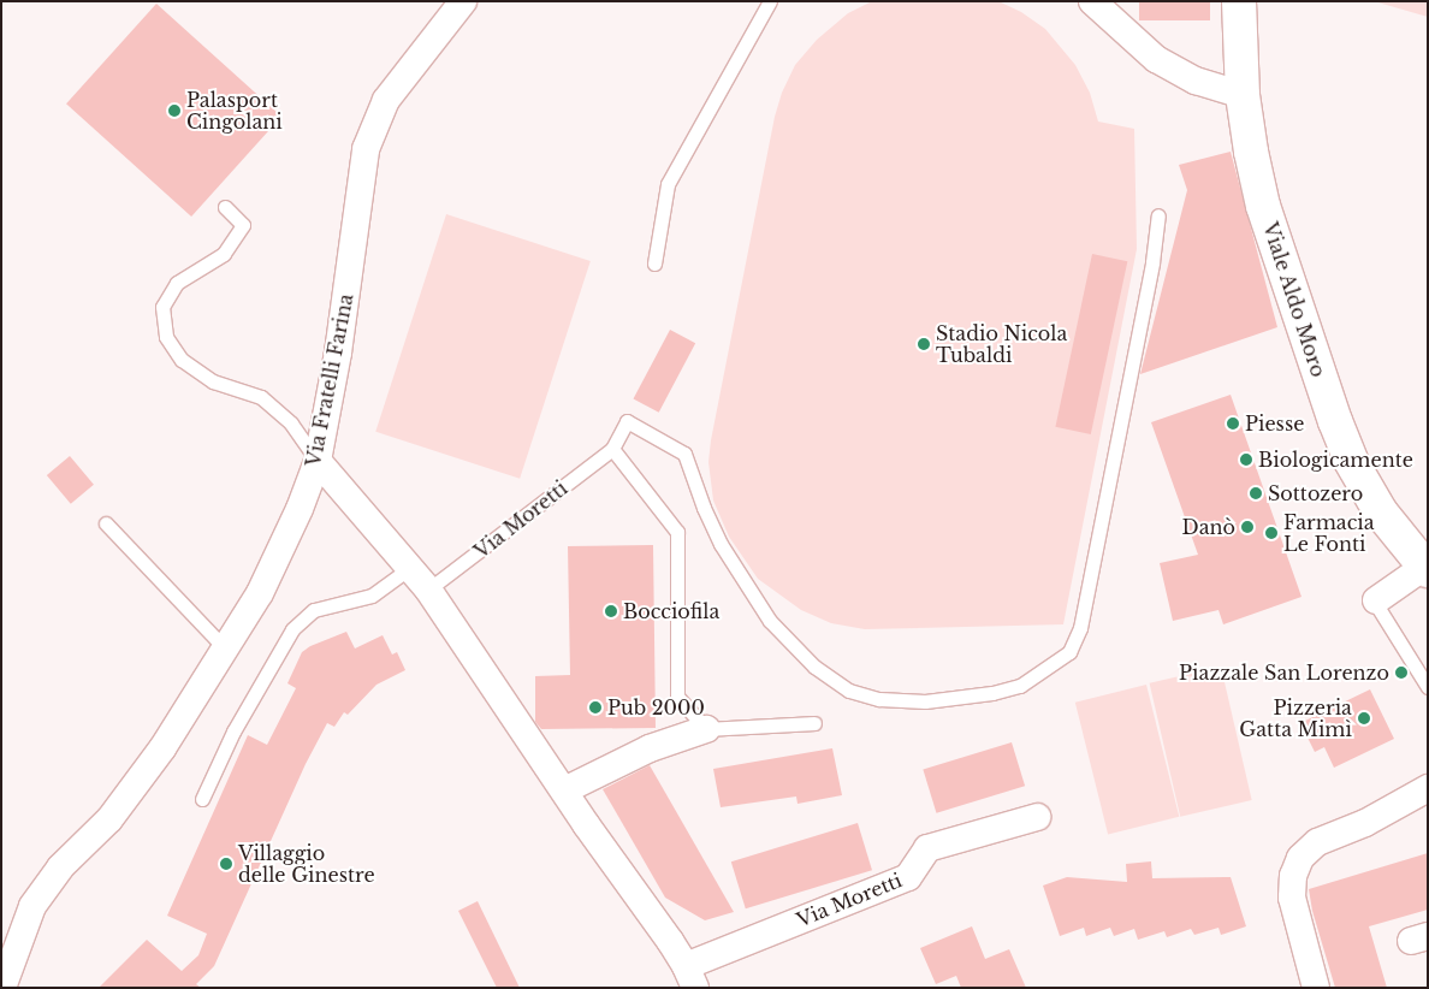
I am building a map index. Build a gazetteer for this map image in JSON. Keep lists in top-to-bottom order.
{
  "streets": {
    "street": ["Viale Aldo Moro", "Via Fratelli Farina", "Via Moretti"]
  },
  "crossings": [
    ["Via Fratelli Farina", "Via Moretti"]
  ],
  "places": [
    "Palasport Cingolani",
    "Stadio Nicola Tubaldi",
    "Piesse",
    "Biologicamente",
    "Sottozero",
    "Danò",
    "Farmacia Le Fonti",
    "Bocciofila",
    "Piazzale San Lorenzo",
    "Pub 2000",
    "Pizzeria Gatta Mimì",
    "Villaggio delle Ginestre"
  ]
}
